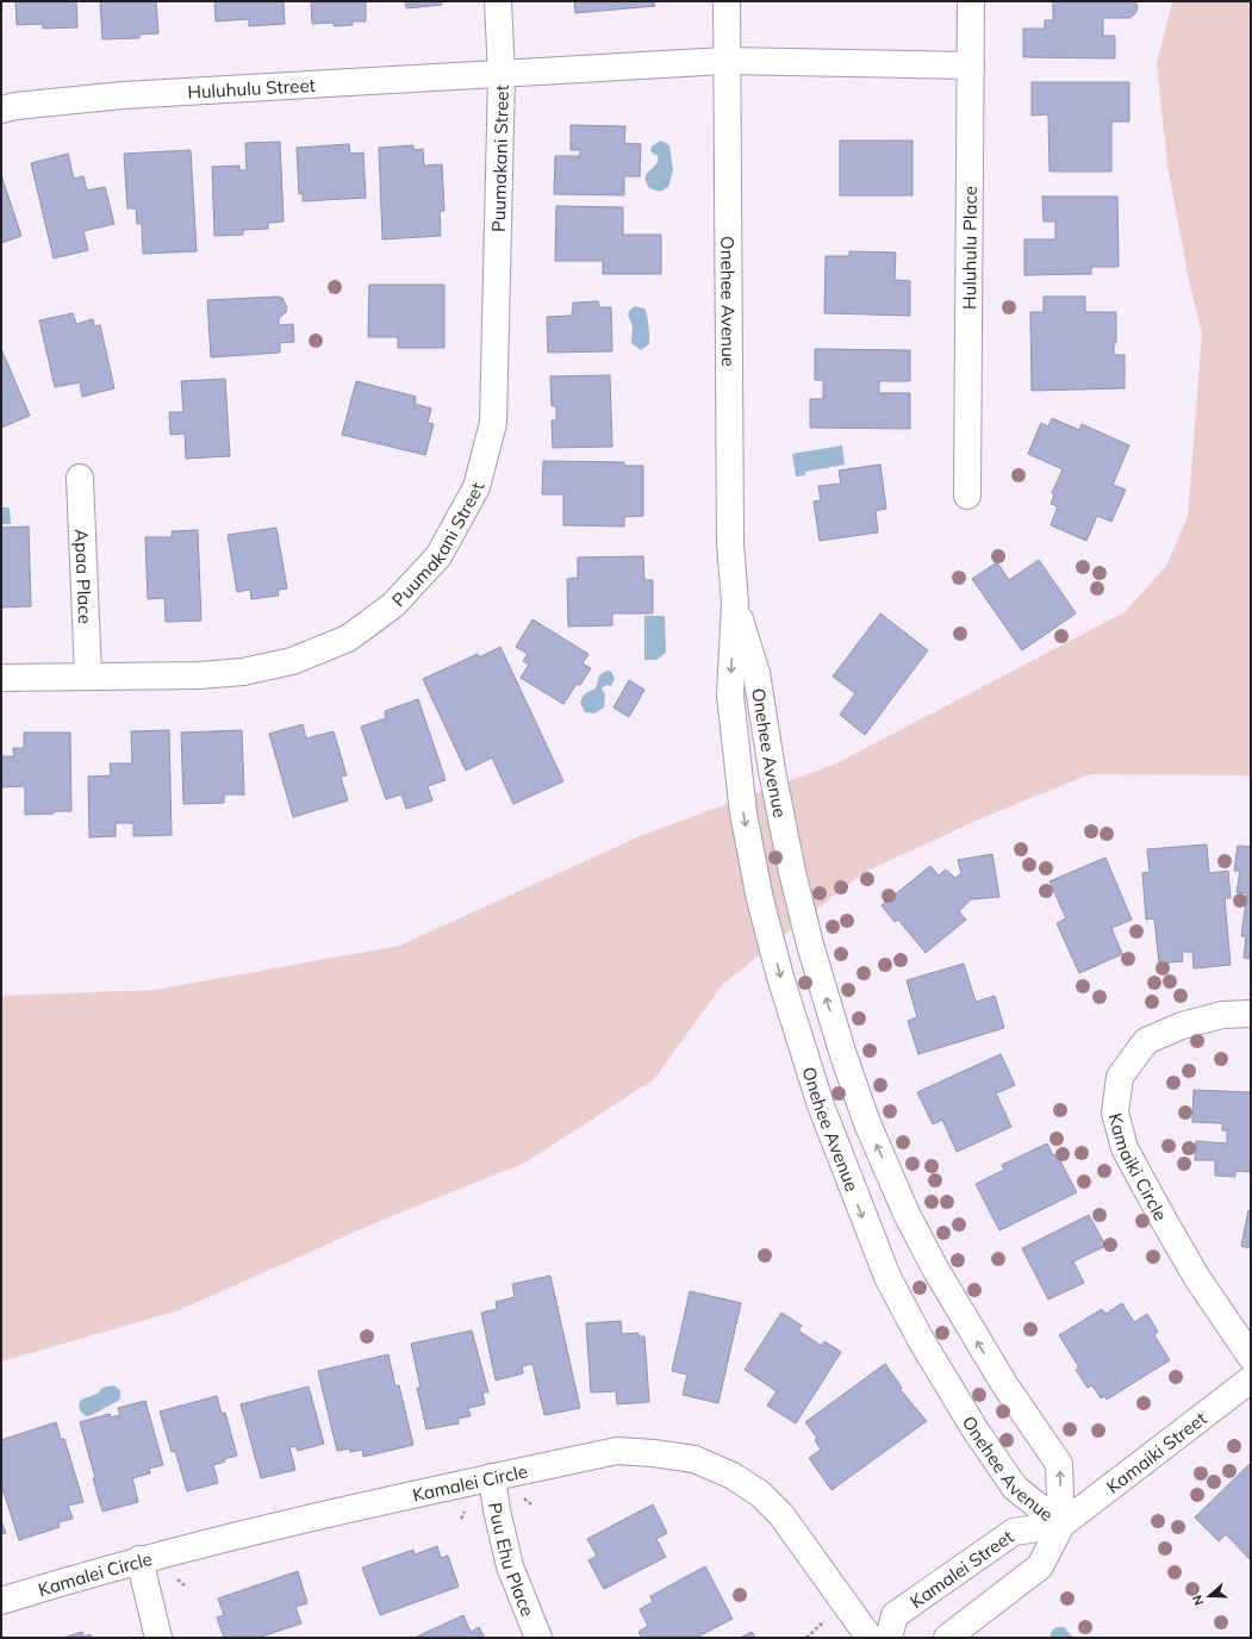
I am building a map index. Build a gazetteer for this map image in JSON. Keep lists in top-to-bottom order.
{
  "streets": {
    "street": [
      "Huluhulu Street",
      "Puumakani Street",
      "Huluhulu Place",
      "Onehee Avenue",
      "Apaa Place",
      "Kamaiki Circle",
      "Kamaiki Street",
      "Kamalei Circle",
      "Puu Ehu Place",
      "Kamalei Street"
    ]
  },
  "crossings": [
    ["Huluhulu Street", "Puumakani Street"],
    ["Huluhulu Street", "Huluhulu Place"],
    ["Huluhulu Street", "Onehee Avenue"],
    ["Puumakani Street", "Apaa Place"],
    ["Onehee Avenue", "Kamaiki Street"],
    ["Onehee Avenue", "Kamalei Street"],
    ["Kamaiki Street", "Kamalei Street"],
    ["Kamalei Circle", "Puu Ehu Place"]
  ],
  "north": "left"
}
